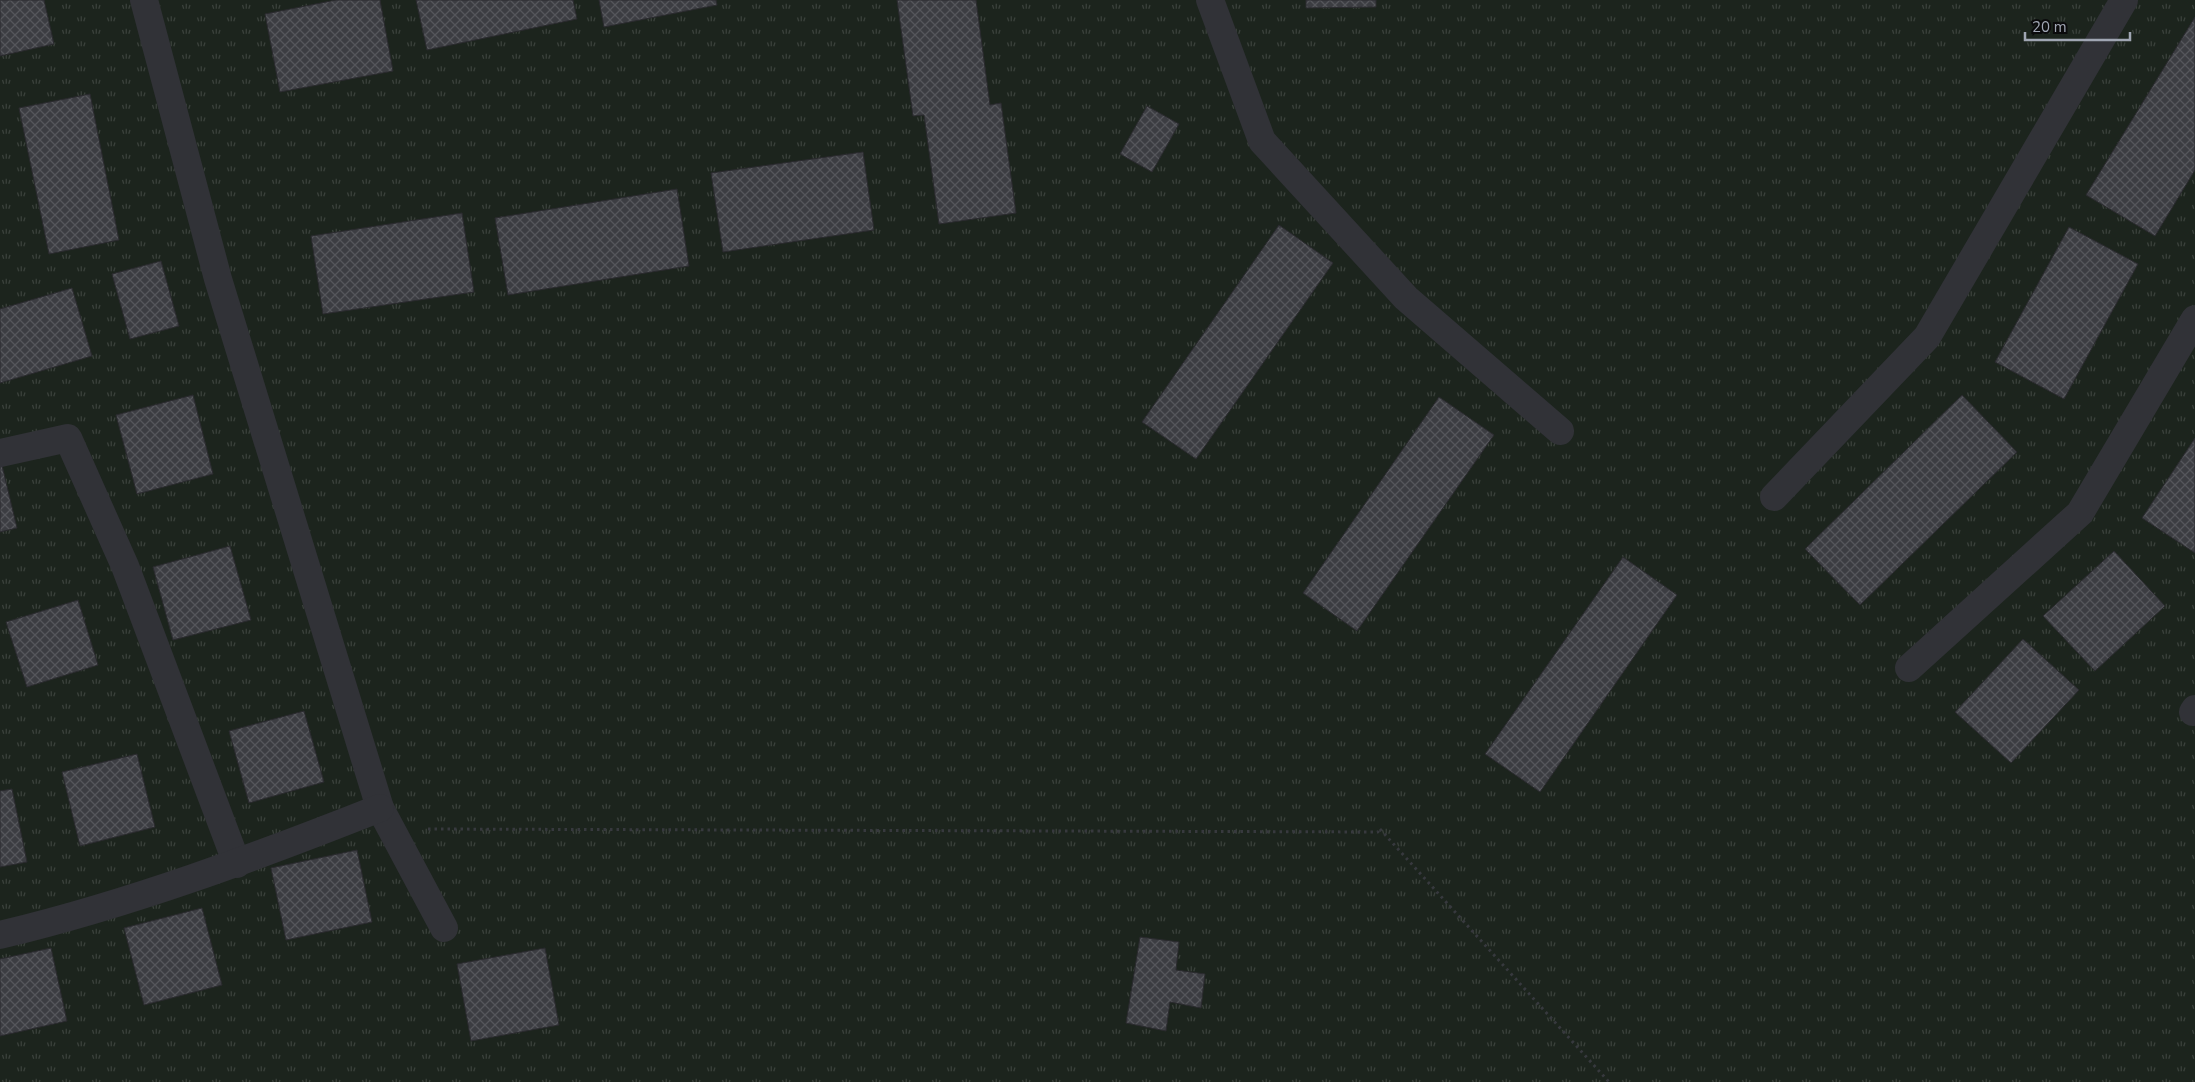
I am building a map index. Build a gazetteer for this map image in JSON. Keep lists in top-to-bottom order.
{
  "scale_bar": "20 m"
}
